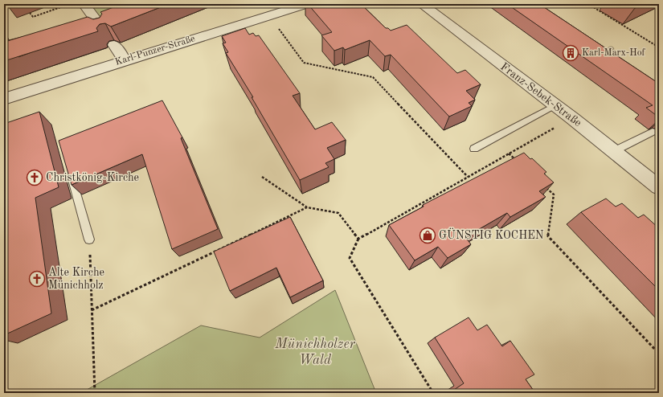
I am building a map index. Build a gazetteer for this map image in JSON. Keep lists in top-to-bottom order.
{
  "streets": {
    "street": ["Karl-Punzer-Straße", "Franz-Sebek-Straße"]
  },
  "parks": ["Münichholzer Wald"],
  "places": {
    "building": ["Karl-Marx-Hof"],
    "church": ["Christkönig-Kirche", "Alte Kirche Münichholz"],
    "shop": ["GÜNSTIG KOCHEN"]
  }
}
